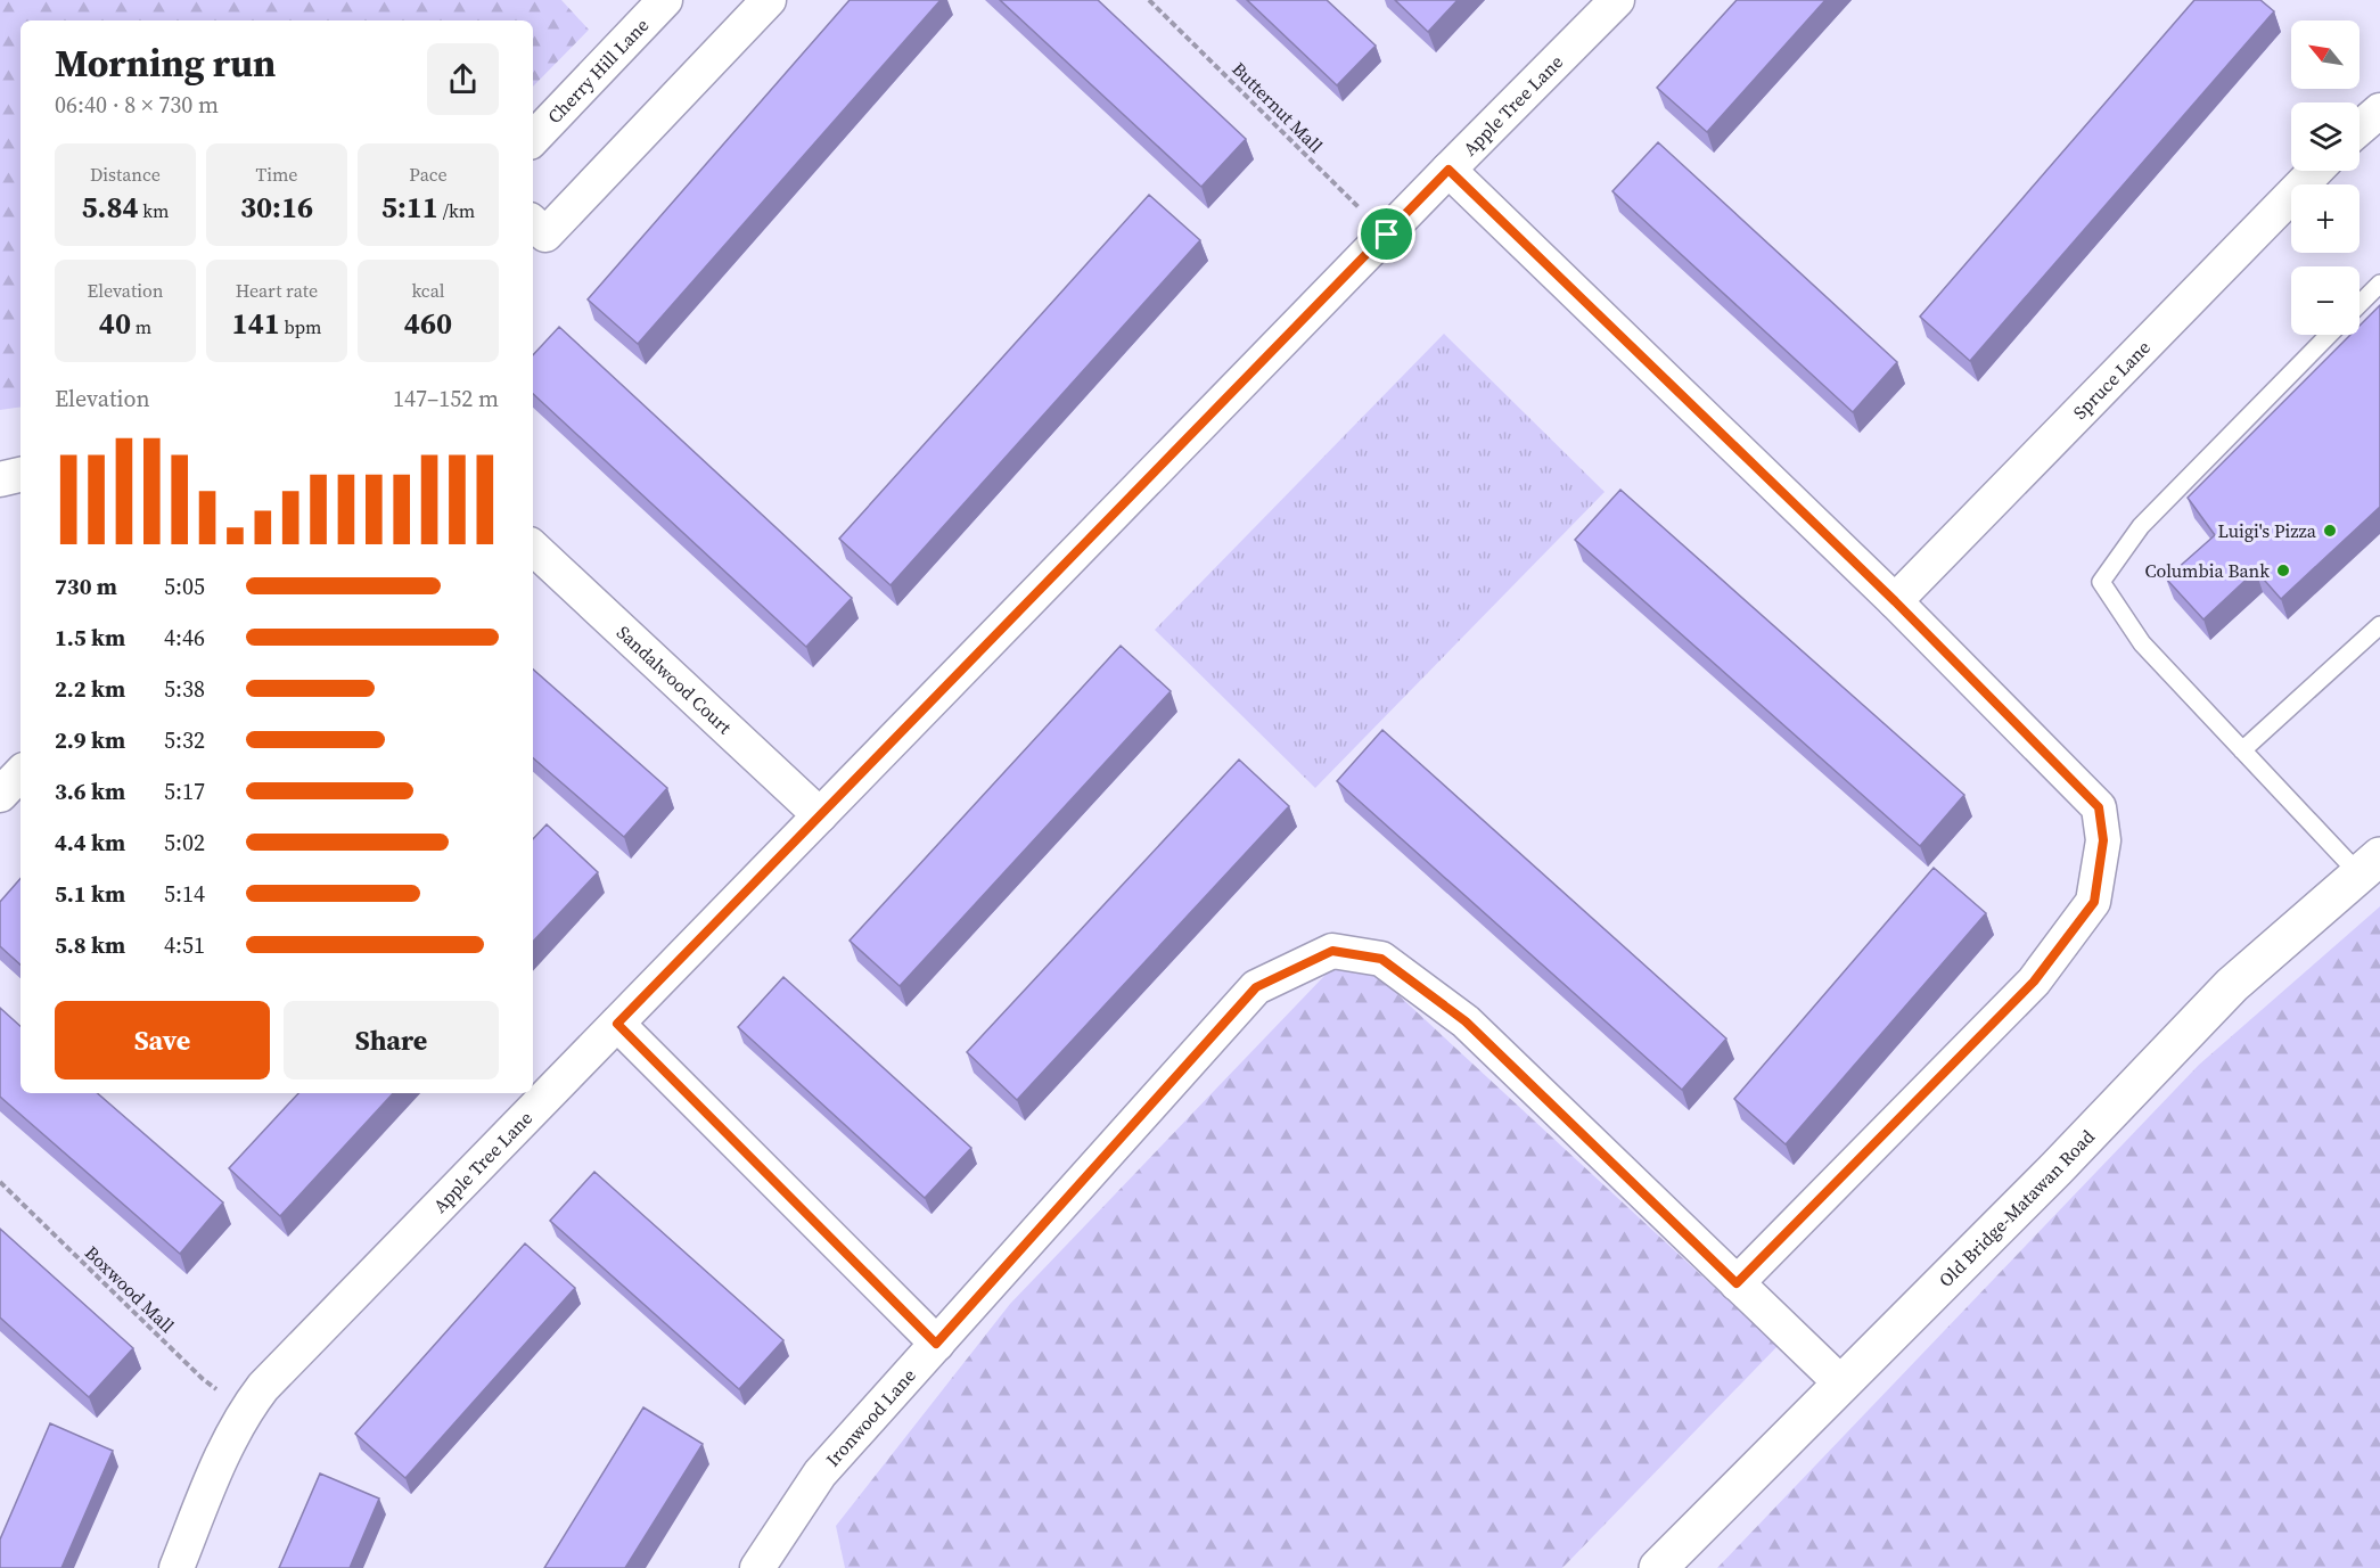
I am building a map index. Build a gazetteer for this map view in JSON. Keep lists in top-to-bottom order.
{
  "streets": {
    "main road": ["Old Bridge-Matawan Road"],
    "street": [
      "Cherry Hill Lane",
      "Apple Tree Lane",
      "Spruce Lane",
      "Sandalwood Court",
      "Ironwood Lane"
    ],
    "path": ["Butternut Mall", "Boxwood Mall"]
  },
  "crossings": [
    ["Apple Tree Lane", "Butternut Mall"],
    ["Apple Tree Lane", "Sandalwood Court"],
    ["Apple Tree Lane", "Boxwood Mall"],
    ["Old Bridge-Matawan Road", "Ironwood Lane"]
  ],
  "places": ["Luigi's Pizza", "Columbia Bank"],
  "north": "top left",
  "page": {
    "map_buttons": ["+", "−"],
    "heading": ["Morning run", "06:40 · 8 × 730 m"],
    "stats": [
      ["Distance", "5.84 km"],
      ["Time", "30:16"],
      ["Pace", "5:11 /km"],
      ["Elevation", "40 m"],
      ["Heart rate", "141 bpm"],
      ["kcal", "460"]
    ],
    "chart": ["Elevation", "147–152 m"],
    "list": [
      {
        "name": "730 m",
        "note": "5:05"
      },
      {
        "name": "1.5 km",
        "note": "4:46"
      },
      {
        "name": "2.2 km",
        "note": "5:38"
      },
      {
        "name": "2.9 km",
        "note": "5:32"
      },
      {
        "name": "3.6 km",
        "note": "5:17"
      },
      {
        "name": "4.4 km",
        "note": "5:02"
      },
      {
        "name": "5.1 km",
        "note": "5:14"
      },
      {
        "name": "5.8 km",
        "note": "4:51"
      }
    ],
    "buttons": ["Save", "Share"]
  }
}
